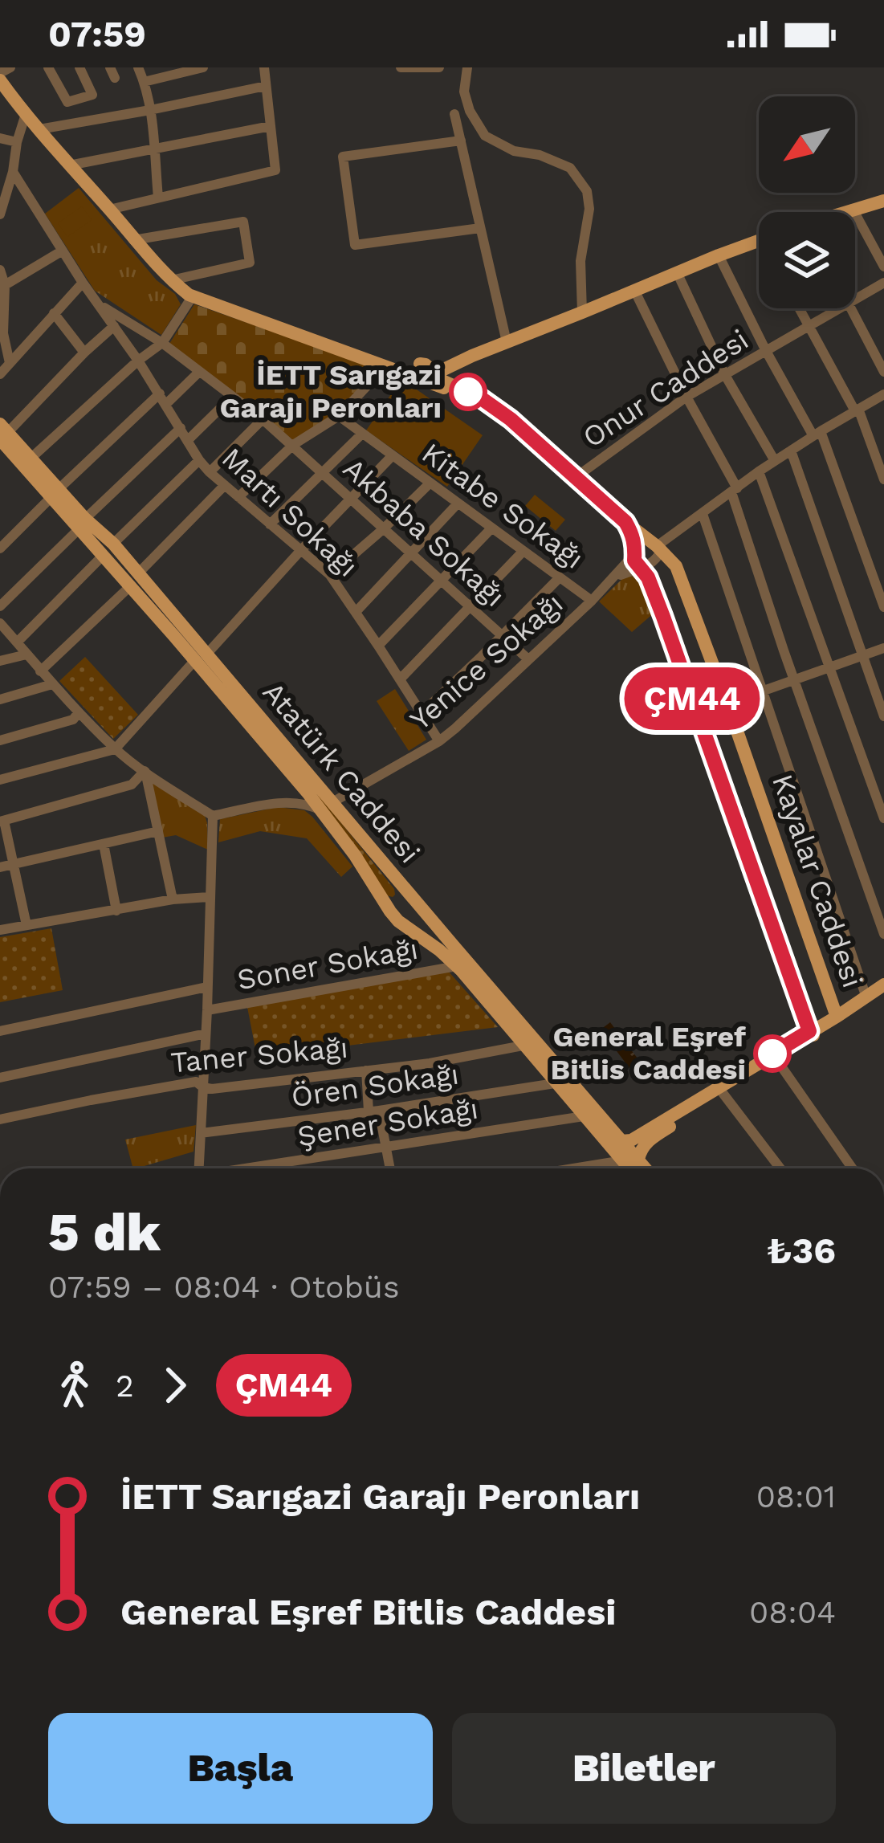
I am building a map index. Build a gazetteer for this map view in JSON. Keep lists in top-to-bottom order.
{
  "streets": {
    "main road": ["Atatürk Caddesi", "Kayalar Caddesi"],
    "street": [
      "Onur Caddesi",
      "Kitabe Sokağı",
      "Martı Sokağı",
      "Akbaba Sokağı",
      "Yenice Sokağı",
      "Soner Sokağı",
      "Taner Sokağı",
      "Ören Sokağı",
      "Şener Sokağı"
    ]
  },
  "crossings": [
    ["Kitabe Sokağı", "Yenice Sokağı"],
    ["Martı Sokağı", "Akbaba Sokağı"],
    ["Martı Sokağı", "Yenice Sokağı"],
    ["Akbaba Sokağı", "Yenice Sokağı"],
    ["Yenice Sokağı", "Atatürk Caddesi"],
    ["Yenice Sokağı", "Kayalar Caddesi"],
    ["Atatürk Caddesi", "Soner Sokağı"],
    ["Atatürk Caddesi", "Taner Sokağı"],
    ["Atatürk Caddesi", "Ören Sokağı"],
    ["Atatürk Caddesi", "Şener Sokağı"]
  ],
  "places": ["İETT Sarıgazi Garajı Peronları", "General Eşref Bitlis Caddesi"],
  "lines": ["bus line ÇM44"],
  "north": "bottom left",
  "page": {
    "status": "07:59",
    "on_map": "ÇM44",
    "heading": ["5 dk", "07:59 – 08:04 · Otobüs", "₺36"],
    "legs": ["2", "ÇM44"],
    "list": [
      {
        "name": "İETT Sarıgazi Garajı Peronları",
        "value": "08:01"
      },
      {
        "name": "General Eşref Bitlis Caddesi",
        "value": "08:04"
      }
    ],
    "buttons": ["Başla", "Biletler"]
  }
}
